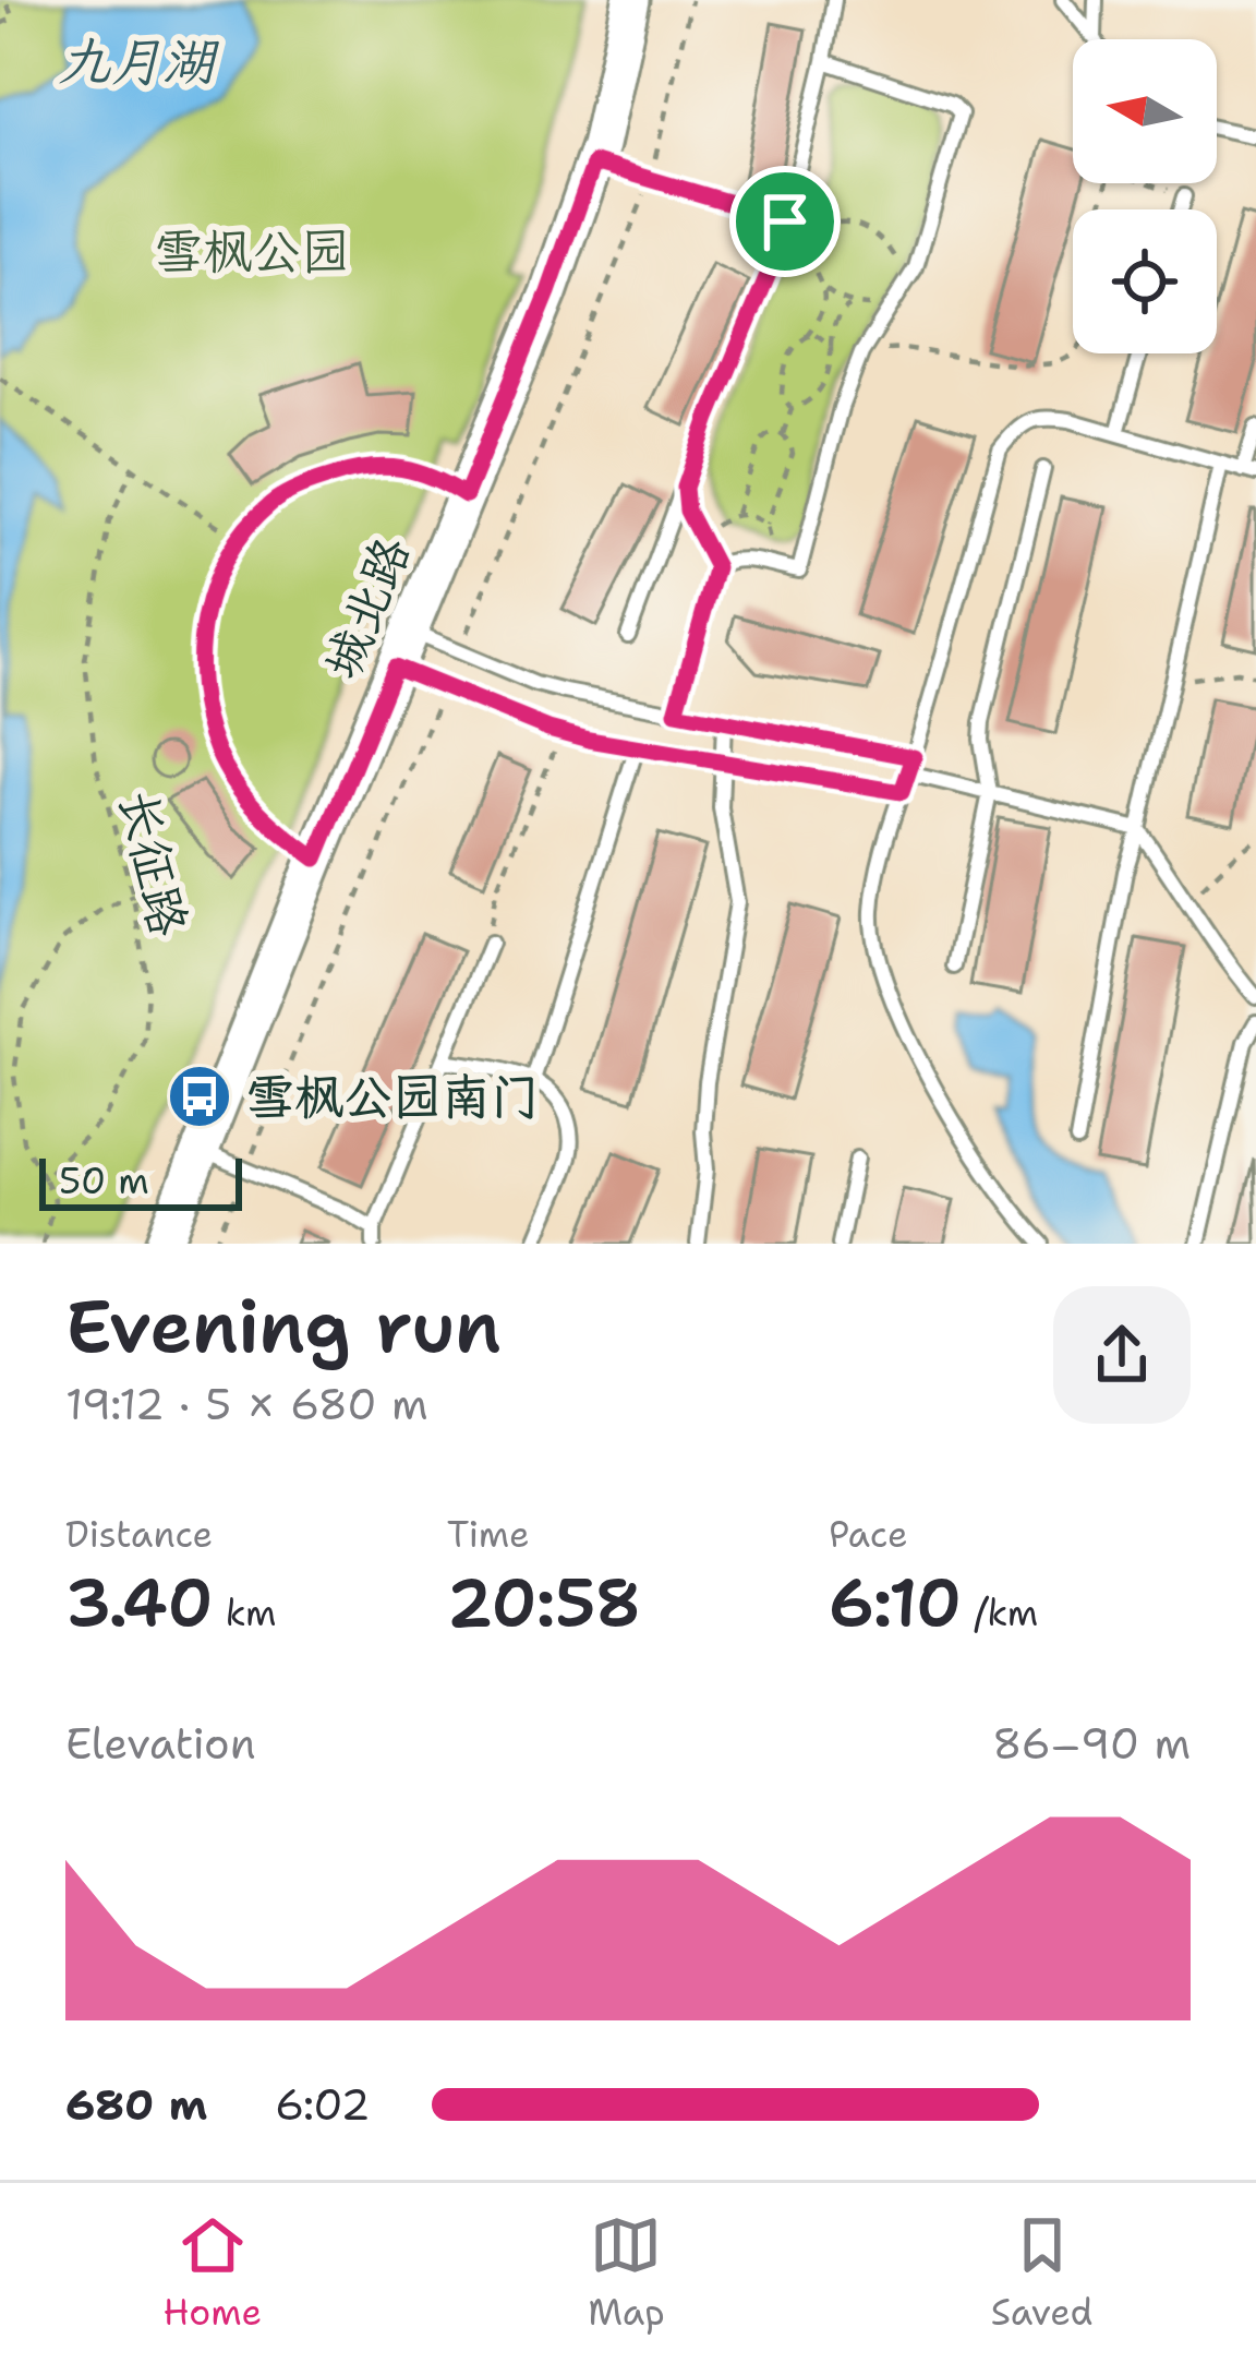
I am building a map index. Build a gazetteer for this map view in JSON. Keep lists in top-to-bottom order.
{
  "streets": {
    "street": ["城北路"],
    "path": ["长征路"]
  },
  "water": ["九月湖"],
  "parks": ["雪枫公园"],
  "places": {
    "bus stop": ["雪枫公园南门"]
  },
  "scale_bar": "50 m",
  "north": "left",
  "page": {
    "scale": "50 m",
    "heading": ["Evening run", "19:12 · 5 × 680 m"],
    "stats": [
      ["Distance", "3.40 km"],
      ["Time", "20:58"],
      ["Pace", "6:10 /km"]
    ],
    "chart": ["Elevation", "86–90 m"],
    "list": [
      {
        "name": "680 m",
        "note": "6:02"
      }
    ],
    "tabs": ["Home", "Map", "Saved"]
  }
}
